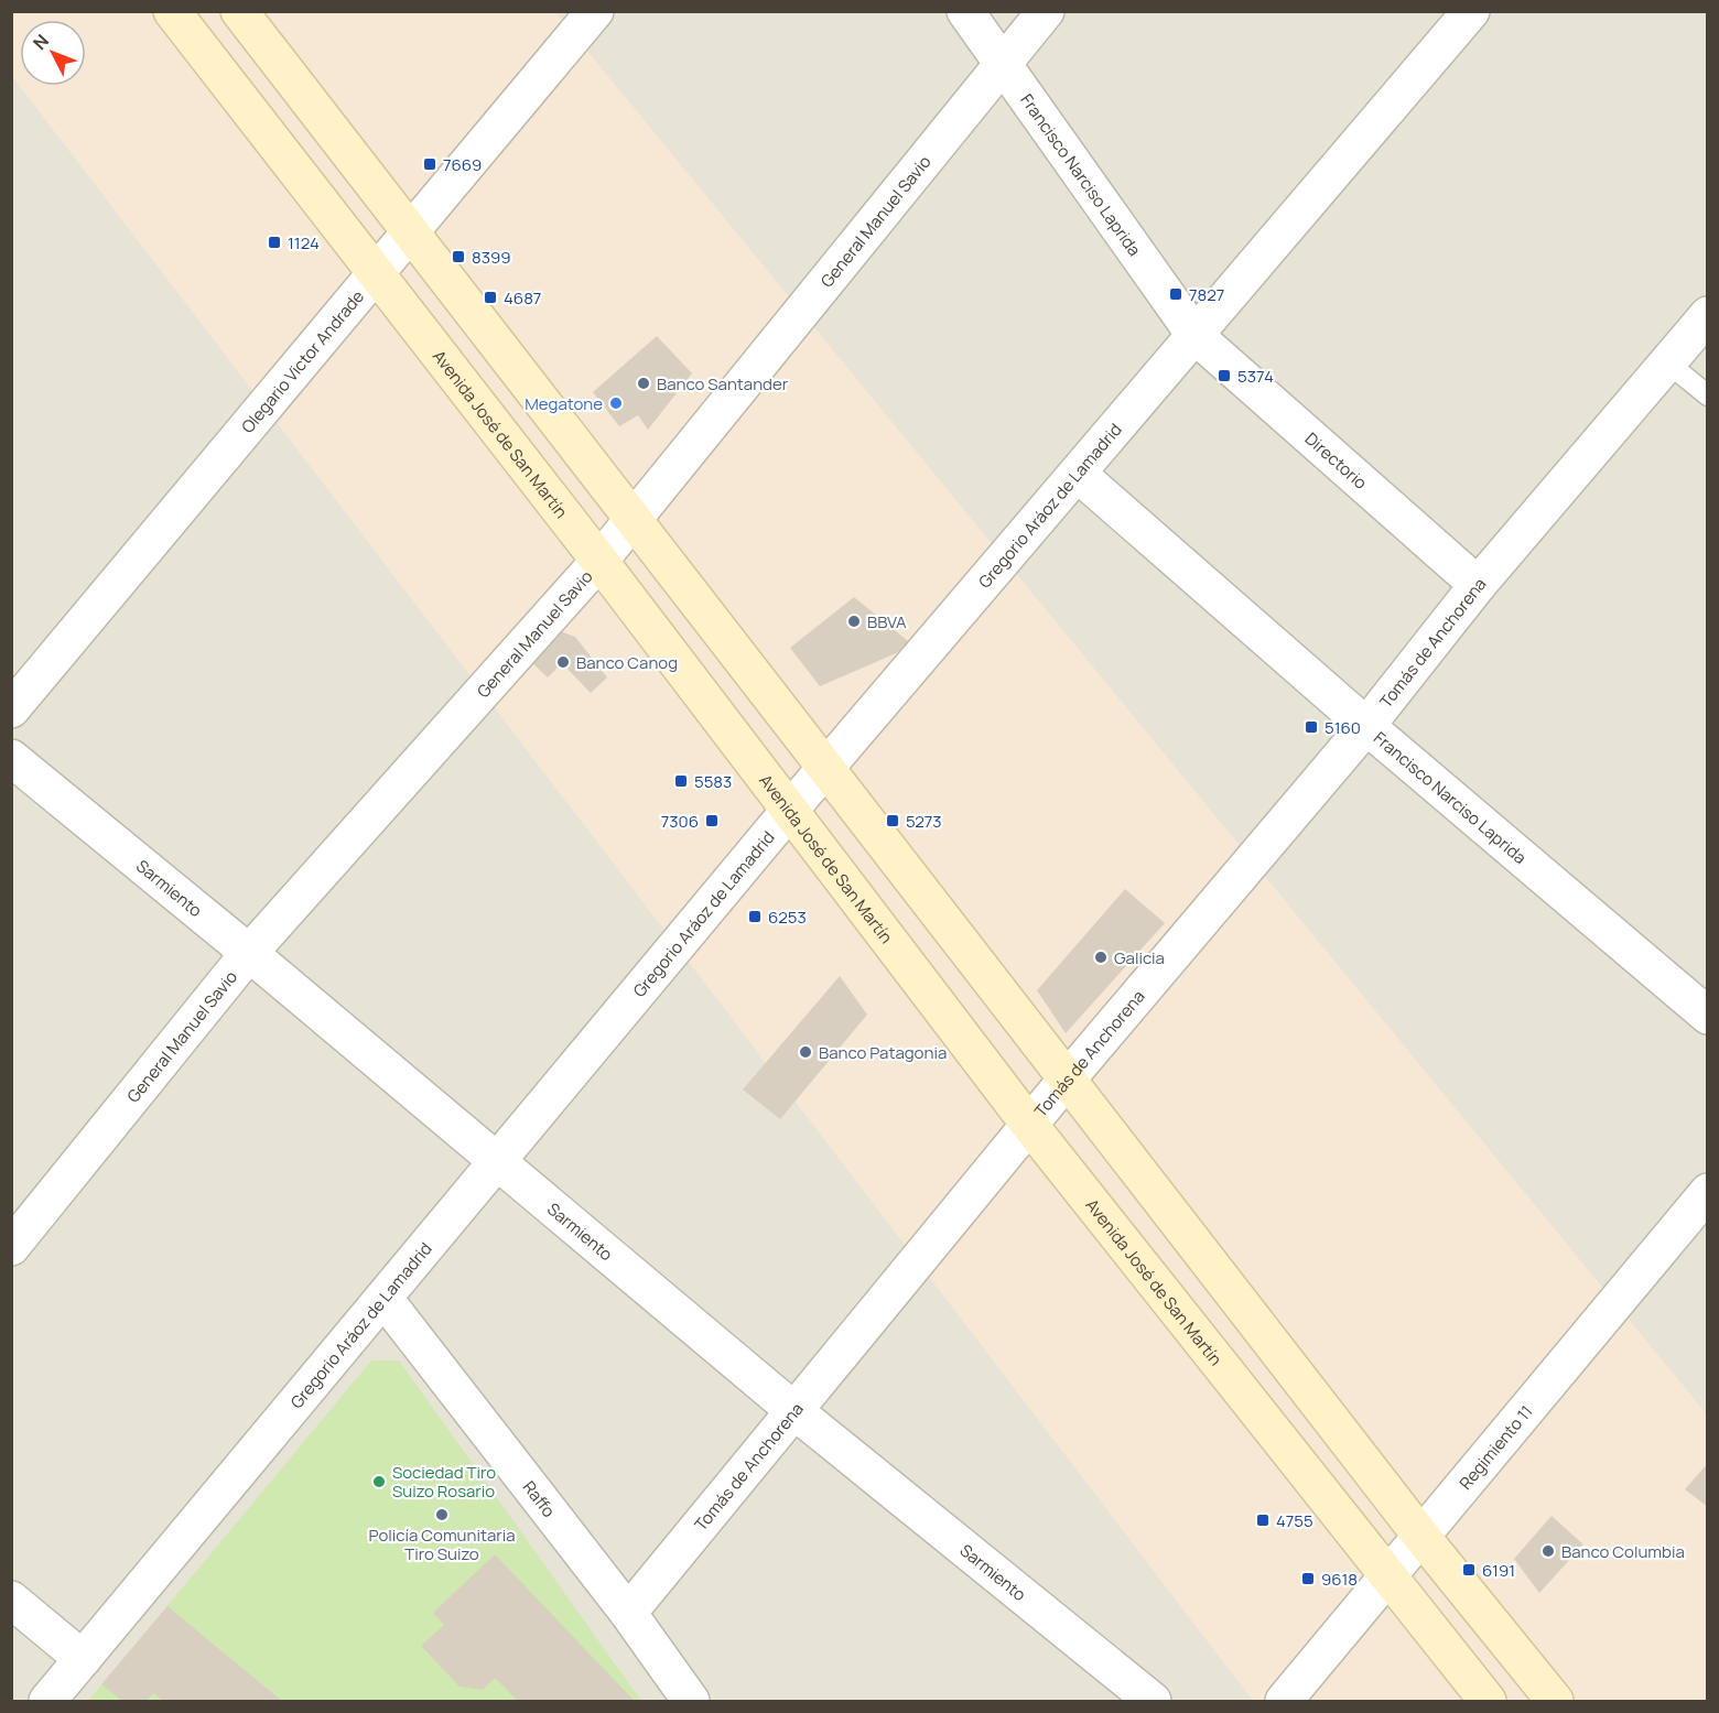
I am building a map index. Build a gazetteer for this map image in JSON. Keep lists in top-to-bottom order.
{
  "streets": {
    "main road": ["Avenida José de San Martín"],
    "street": [
      "Francisco Narciso Laprida",
      "General Manuel Savio",
      "Olegario Victor Andrade",
      "Directorio",
      "Gregorio Aráoz de Lamadrid",
      "Tomás de Anchorena",
      "Sarmiento",
      "Regimiento 11",
      "Raffo"
    ]
  },
  "crossings": [
    ["Francisco Narciso Laprida", "General Manuel Savio"],
    ["Francisco Narciso Laprida", "Directorio"],
    ["Francisco Narciso Laprida", "Gregorio Aráoz de Lamadrid"],
    ["Francisco Narciso Laprida", "Tomás de Anchorena"],
    ["General Manuel Savio", "Avenida José de San Martín"],
    ["General Manuel Savio", "Sarmiento"],
    ["Olegario Victor Andrade", "Avenida José de San Martín"],
    ["Avenida José de San Martín", "Gregorio Aráoz de Lamadrid"],
    ["Avenida José de San Martín", "Tomás de Anchorena"],
    ["Avenida José de San Martín", "Regimiento 11"],
    ["Directorio", "Gregorio Aráoz de Lamadrid"],
    ["Directorio", "Tomás de Anchorena"],
    ["Gregorio Aráoz de Lamadrid", "Sarmiento"],
    ["Gregorio Aráoz de Lamadrid", "Raffo"],
    ["Tomás de Anchorena", "Sarmiento"],
    ["Tomás de Anchorena", "Raffo"]
  ],
  "places": {
    "transit": [
      "7669",
      "1124",
      "8399",
      "7827",
      "4687",
      "5374",
      "5160",
      "5583",
      "7306",
      "5273",
      "6253",
      "4755",
      "6191",
      "9618"
    ],
    "other": [
      "Banco Santander",
      "Megatone",
      "BBVA",
      "Banco Canog",
      "Galicia",
      "Banco Patagonia",
      "Sociedad Tiro Suizo Rosario",
      "Policía Comunitaria Tiro Suizo",
      "Banco Columbia"
    ]
  },
  "north": "top left"
}
